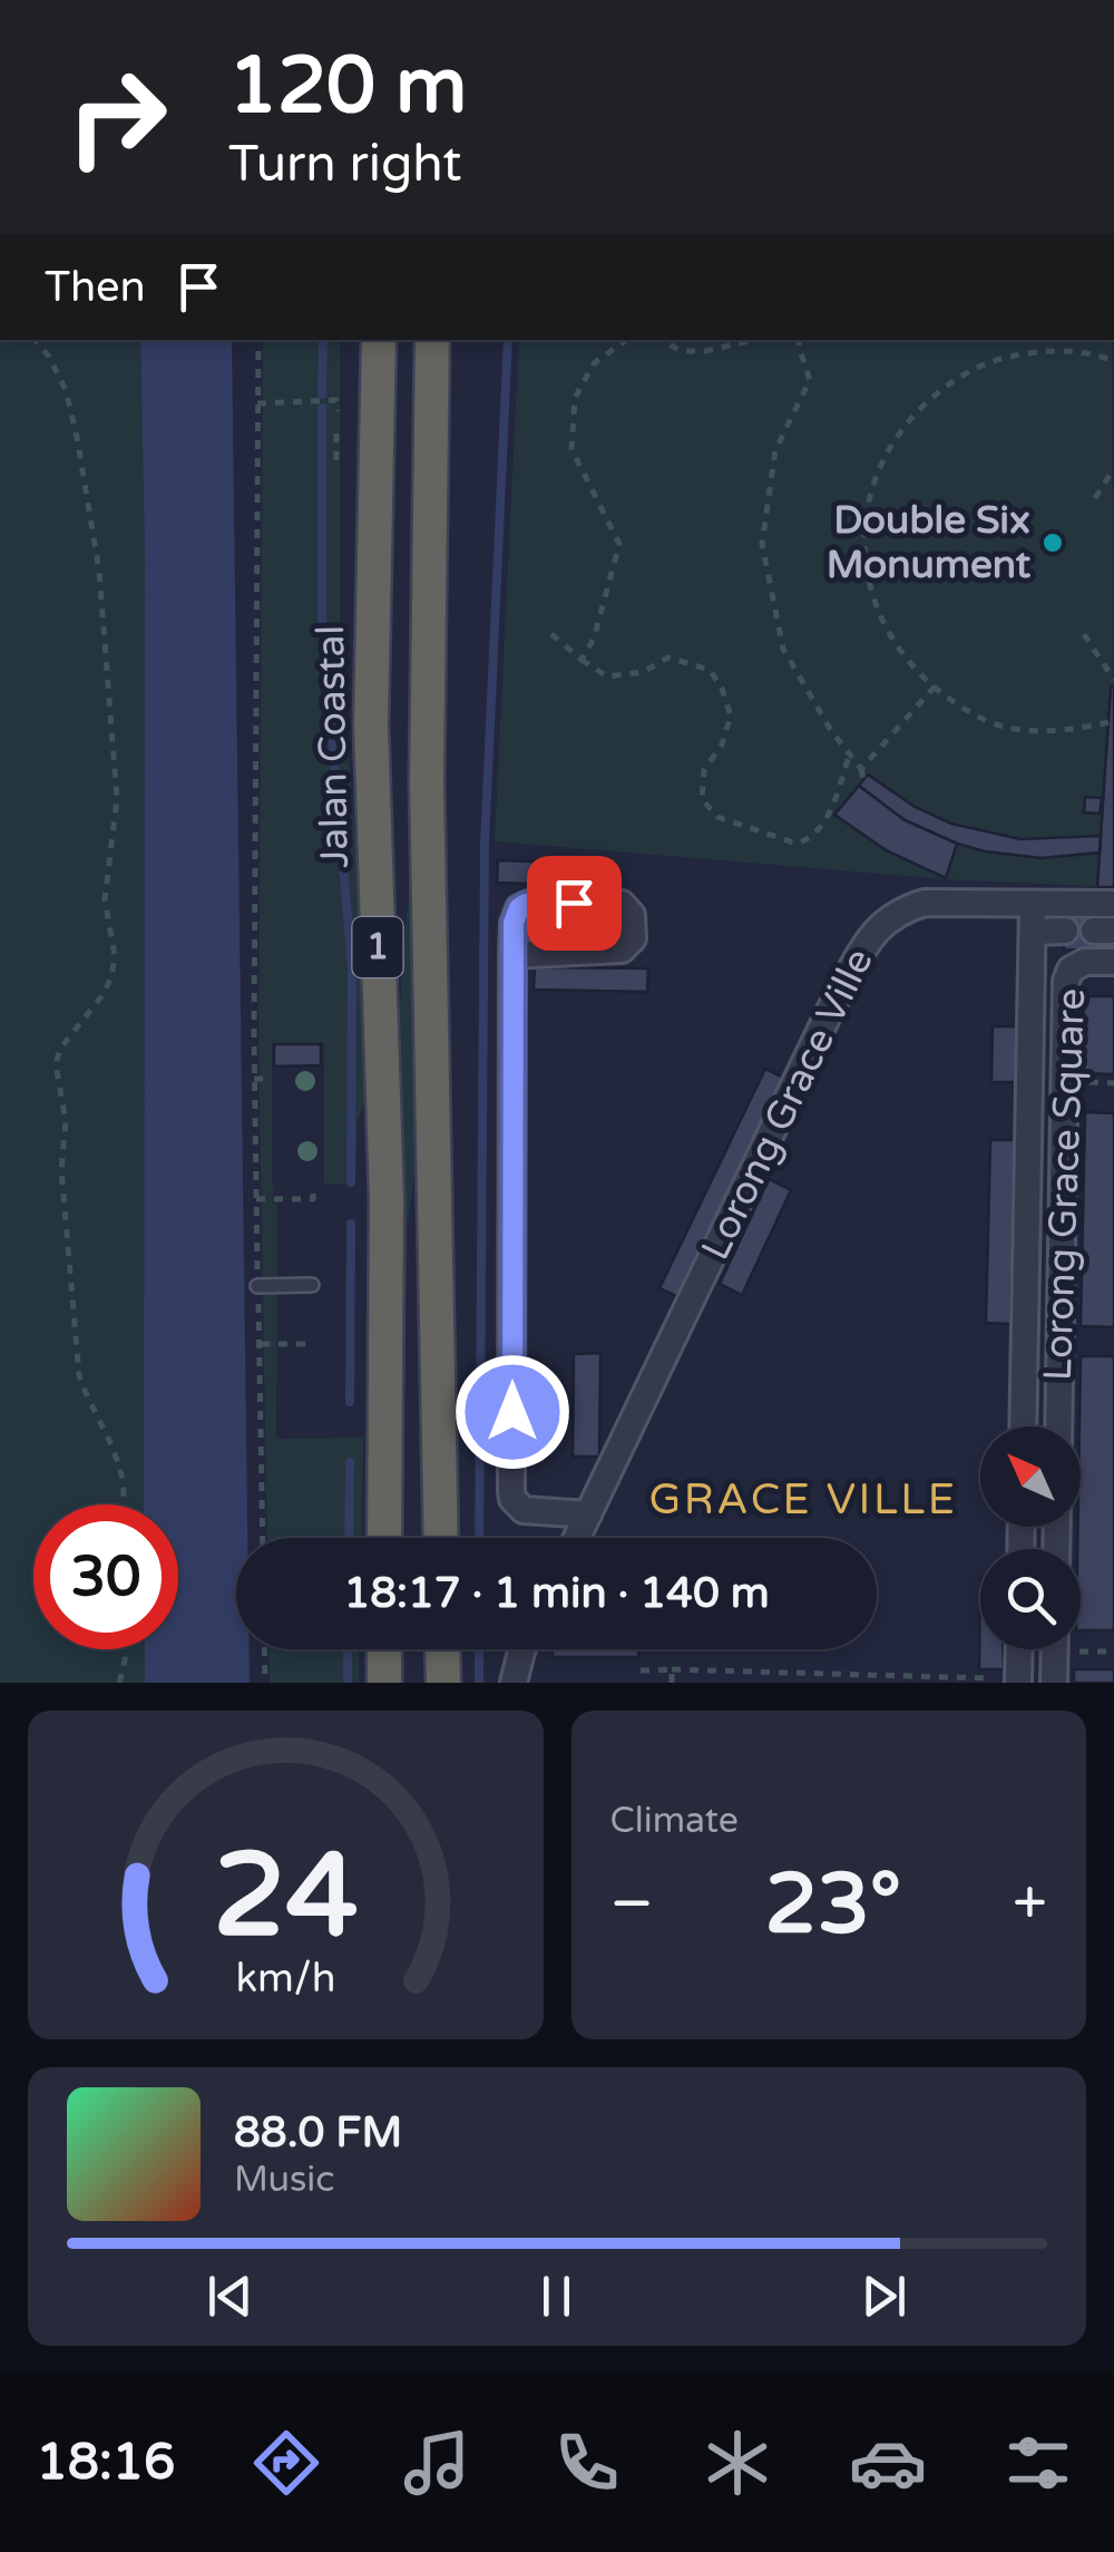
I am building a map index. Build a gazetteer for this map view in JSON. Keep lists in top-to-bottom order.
{
  "streets": {
    "highway": ["Jalan Coastal", "1"],
    "street": ["Lorong Grace Ville", "Lorong Grace Square"]
  },
  "districts": ["GRACE VILLE"],
  "places": ["Double Six Monument"],
  "north": "top left",
  "page": {
    "turn": ["120 m", "Turn right"],
    "then": "Then",
    "limit": "30",
    "trip": "18:17 · 1 min · 140 m",
    "tile": "Climate",
    "heat": ["−", "23°", "+"],
    "song": ["88.0 FM", "Music"],
    "tabs": "18:16",
    "gauge": ["24", "km/h"]
  }
}
